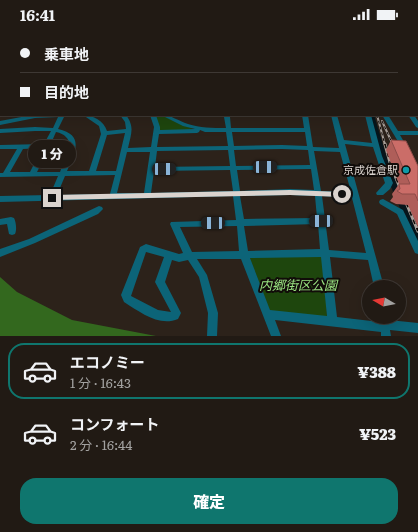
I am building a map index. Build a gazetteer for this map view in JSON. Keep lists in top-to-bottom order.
{
  "parks": ["内郷街区公園"],
  "places": ["京成佐倉駅"],
  "north": "left",
  "page": {
    "status": "16:41",
    "banner": ["乗車地", "目的地"],
    "bubble": "1 分",
    "list": [
      {
        "name": "エコノミー",
        "note": "1 分 · 16:43",
        "value": "¥388"
      },
      {
        "name": "コンフォート",
        "note": "2 分 · 16:44",
        "value": "¥523"
      }
    ],
    "buttons": "確定"
  }
}
